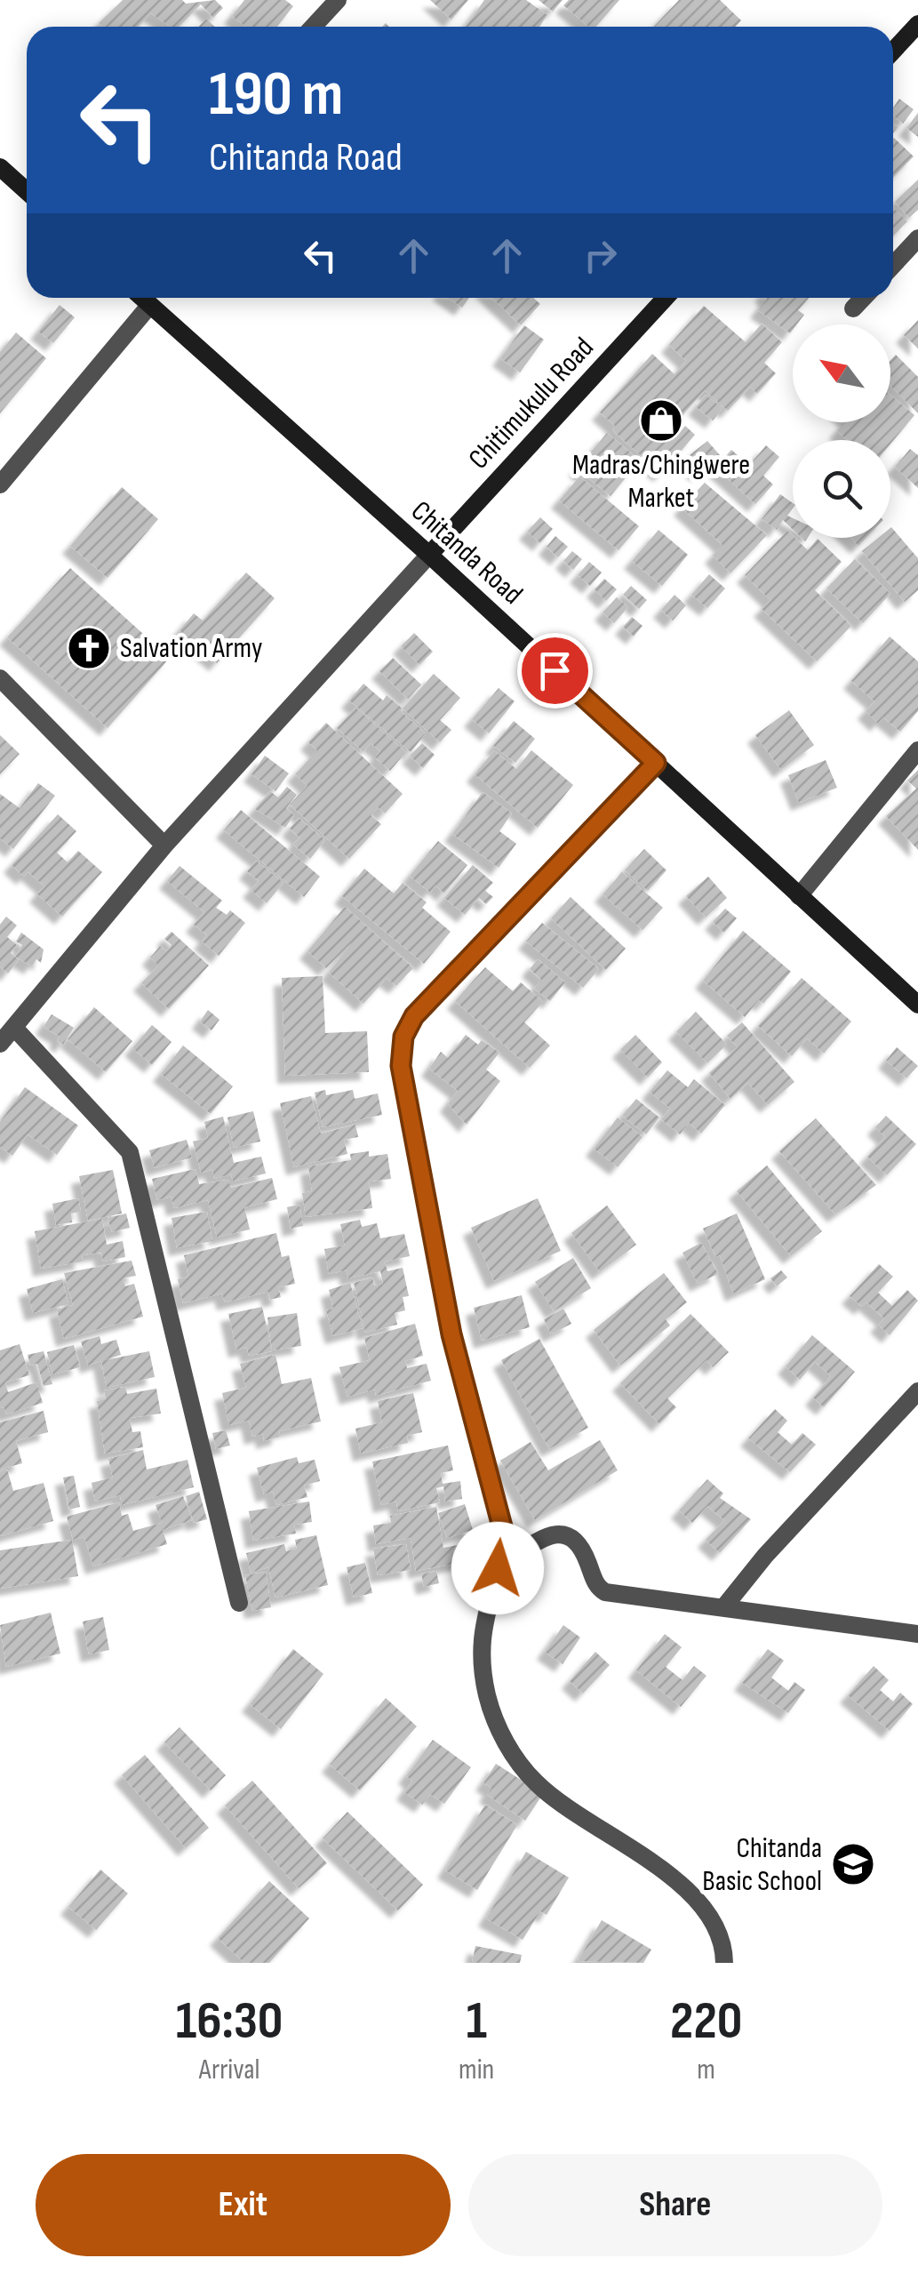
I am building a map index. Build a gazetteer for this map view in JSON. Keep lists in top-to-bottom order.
{
  "streets": {
    "street": ["Chitimukulu Road", "Chitanda Road"]
  },
  "crossings": [
    ["Chitimukulu Road", "Chitanda Road"]
  ],
  "places": {
    "shop": ["Madras/Chingwere Market"],
    "church": ["Salvation Army"],
    "school or university": ["Chitanda Basic School"]
  },
  "north": "top left",
  "page": {
    "turn": ["190 m", "Chitanda Road"],
    "eta": [
      "16:30",
      "Arrival",
      "1",
      "min",
      "220",
      "m"
    ],
    "buttons": ["Exit", "Share"]
  }
}
